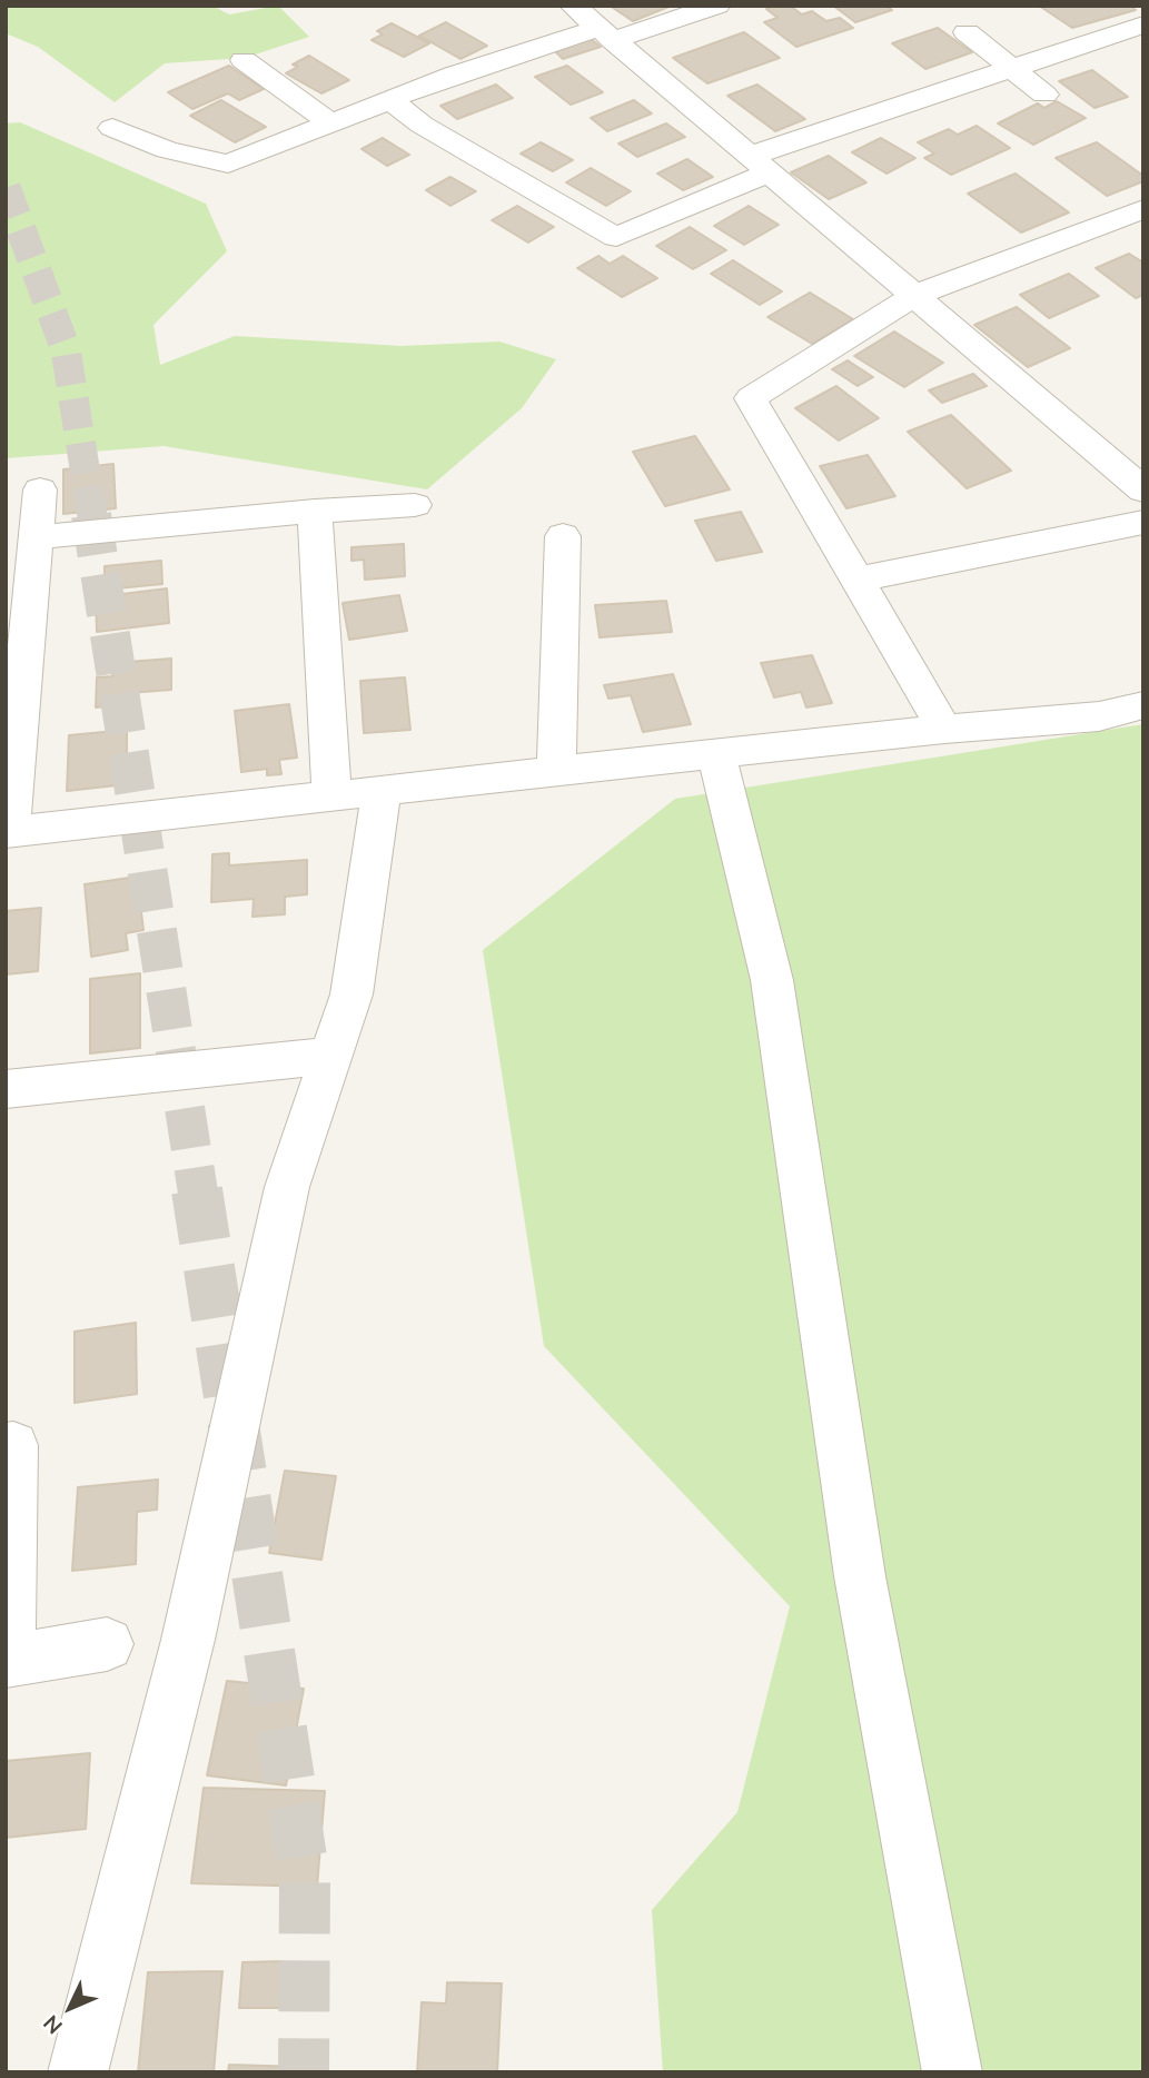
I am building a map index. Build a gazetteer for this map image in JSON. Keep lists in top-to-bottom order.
{
  "north": "bottom left"
}
